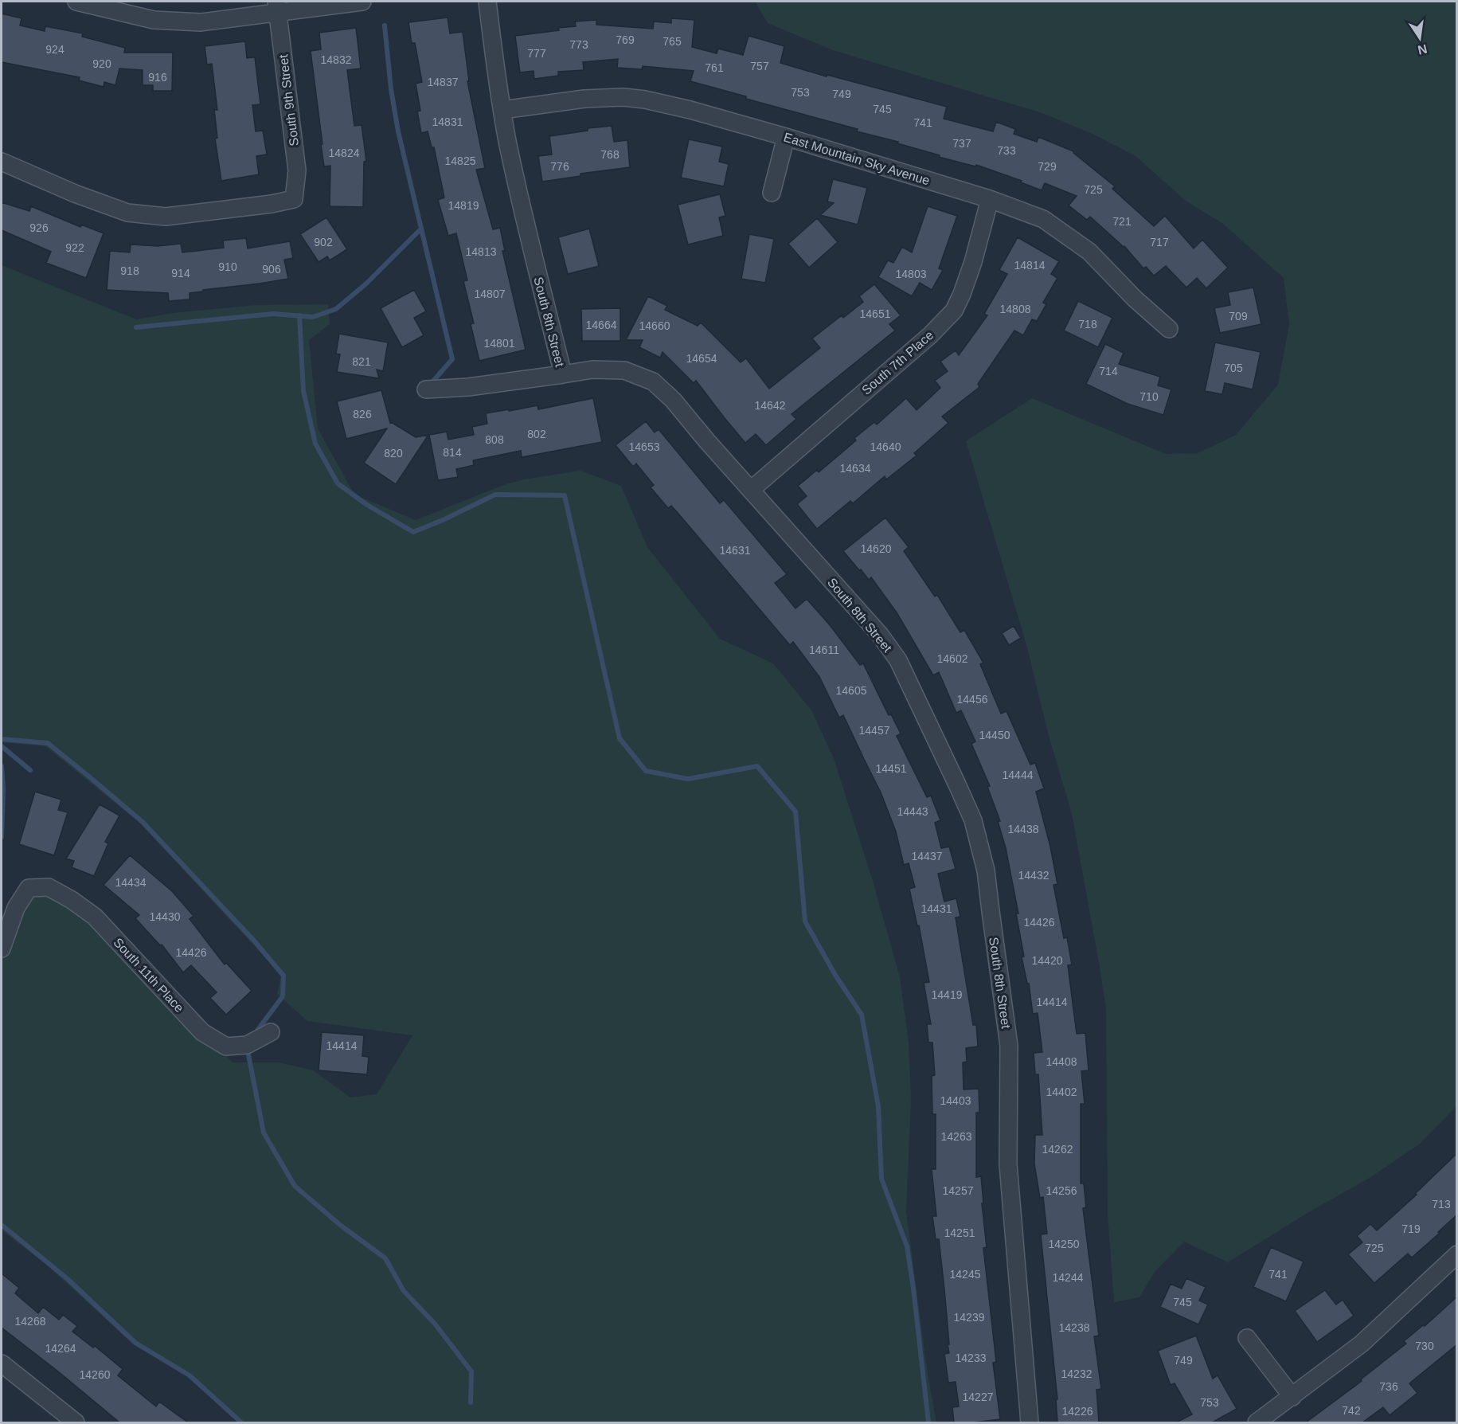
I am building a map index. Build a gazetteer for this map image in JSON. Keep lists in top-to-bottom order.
{
  "streets": {
    "street": [
      "South 9th Street",
      "East Mountain Sky Avenue",
      "South 8th Street",
      "South 7th Place",
      "South 11th Place"
    ]
  },
  "crossings": [
    ["East Mountain Sky Avenue", "South 8th Street"],
    ["East Mountain Sky Avenue", "South 7th Place"],
    ["South 8th Street", "South 7th Place"]
  ],
  "house_numbers": [
    "769",
    "765",
    "773",
    "924",
    "777",
    "14832",
    "920",
    "757",
    "761",
    "916",
    "14837",
    "753",
    "749",
    "745",
    "14831",
    "741",
    "737",
    "733",
    "14824",
    "768",
    "14825",
    "776",
    "729",
    "725",
    "14819",
    "721",
    "926",
    "902",
    "717",
    "922",
    "14813",
    "14814",
    "910",
    "906",
    "918",
    "914",
    "14803",
    "14807",
    "14808",
    "14651",
    "709",
    "718",
    "14664",
    "14660",
    "14801",
    "14654",
    "821",
    "705",
    "714",
    "710",
    "14642",
    "826",
    "802",
    "808",
    "14653",
    "14640",
    "814",
    "820",
    "14634",
    "14620",
    "14631",
    "14611",
    "14602",
    "14605",
    "14456",
    "14457",
    "14450",
    "14451",
    "14444",
    "14443",
    "14438",
    "14437",
    "14432",
    "14434",
    "14431",
    "14430",
    "14426",
    "14426",
    "14420",
    "14419",
    "14414",
    "14414",
    "14408",
    "14402",
    "14403",
    "14263",
    "14262",
    "14257",
    "14256",
    "713",
    "719",
    "14251",
    "14250",
    "725",
    "14245",
    "741",
    "14244",
    "745",
    "14239",
    "14268",
    "14238",
    "730",
    "14264",
    "14233",
    "749",
    "14232",
    "14260",
    "736",
    "14227",
    "753",
    "742",
    "14226"
  ],
  "north": "bottom"
}
